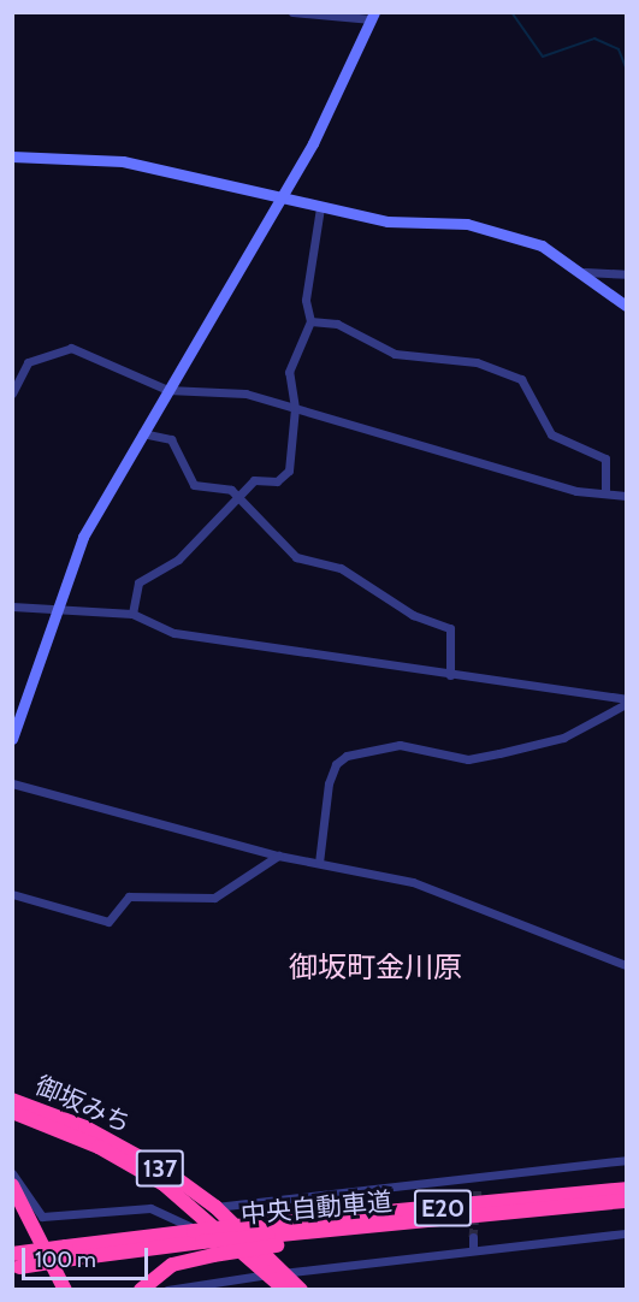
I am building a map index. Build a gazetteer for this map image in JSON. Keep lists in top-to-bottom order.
{
  "streets": {
    "highway": [
      "御坂みち",
      "137",
      "中央自動車道",
      "E20"
    ]
  },
  "districts": ["御坂町金川原"],
  "scale_bar": "100 m"
}
